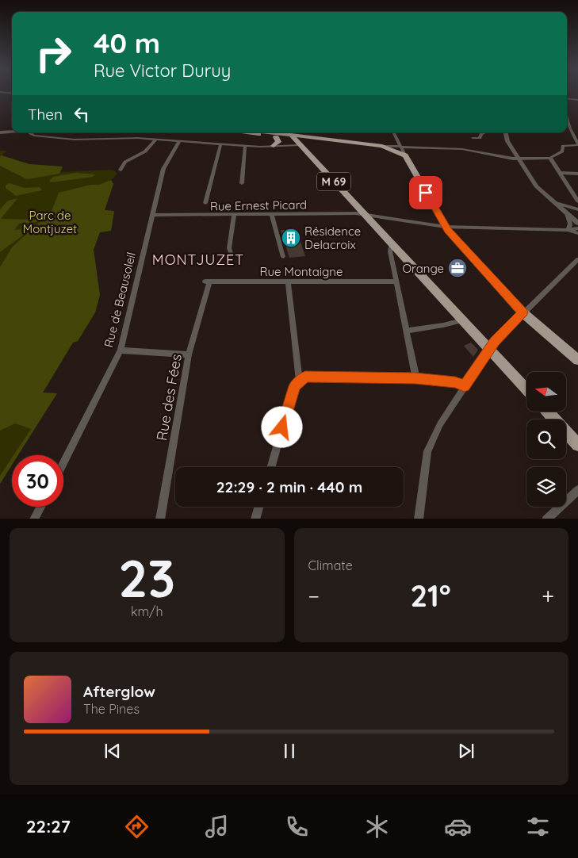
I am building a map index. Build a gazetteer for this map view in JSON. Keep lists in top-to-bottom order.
{
  "streets": {
    "main road": ["M 69"],
    "street": [
      "Rue Ernest Picard",
      "Rue Montaigne",
      "Rue de Beausoleil",
      "Rue des Fées"
    ]
  },
  "crossings": [
    ["M 69", "Rue Ernest Picard"],
    ["Rue Ernest Picard", "Rue de Beausoleil"],
    ["Rue Montaigne", "Rue des Fées"]
  ],
  "districts": ["MONTJUZET"],
  "parks": ["Parc de Montjuzet"],
  "places": {
    "building": ["Résidence Delacroix"],
    "office": ["Orange"]
  },
  "north": "left",
  "page": {
    "turn": ["40 m", "Rue Victor Duruy"],
    "then": "Then",
    "limit": "30",
    "trip": "22:29 · 2 min · 440 m",
    "tile": [
      ["23", "km/h"],
      "Climate"
    ],
    "heat": ["−", "21°", "+"],
    "song": ["Afterglow", "The Pines"],
    "tabs": "22:27"
  }
}
